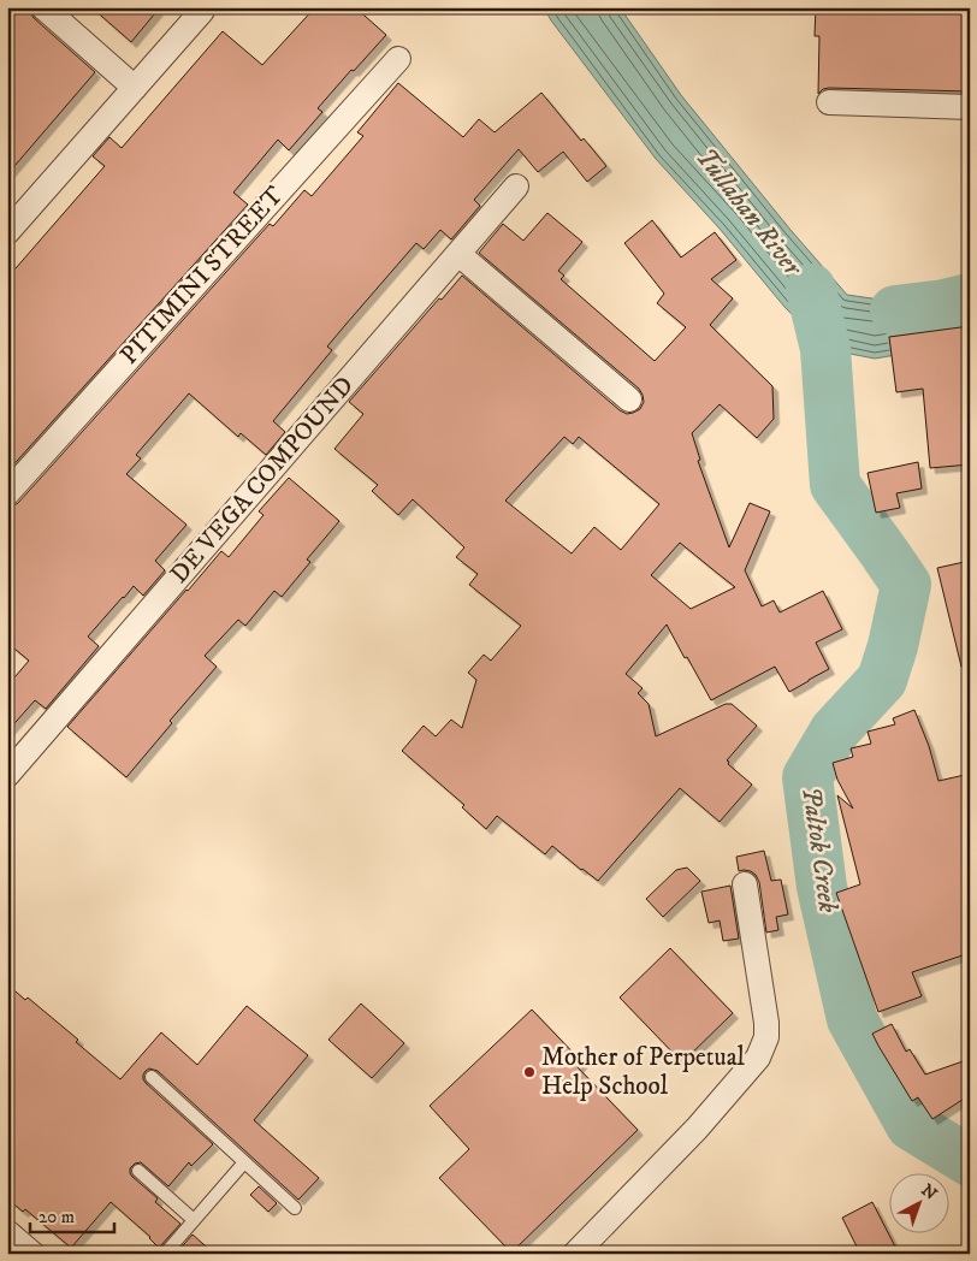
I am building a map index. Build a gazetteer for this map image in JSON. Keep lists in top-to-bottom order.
{
  "streets": {
    "street": ["PITIMINI STREET", "DE VEGA COMPOUND"]
  },
  "water": ["Tullahan River", "Paltok Creek"],
  "places": ["Mother of Perpetual Help School"],
  "scale_bar": "20 m",
  "north": "top right"
}
